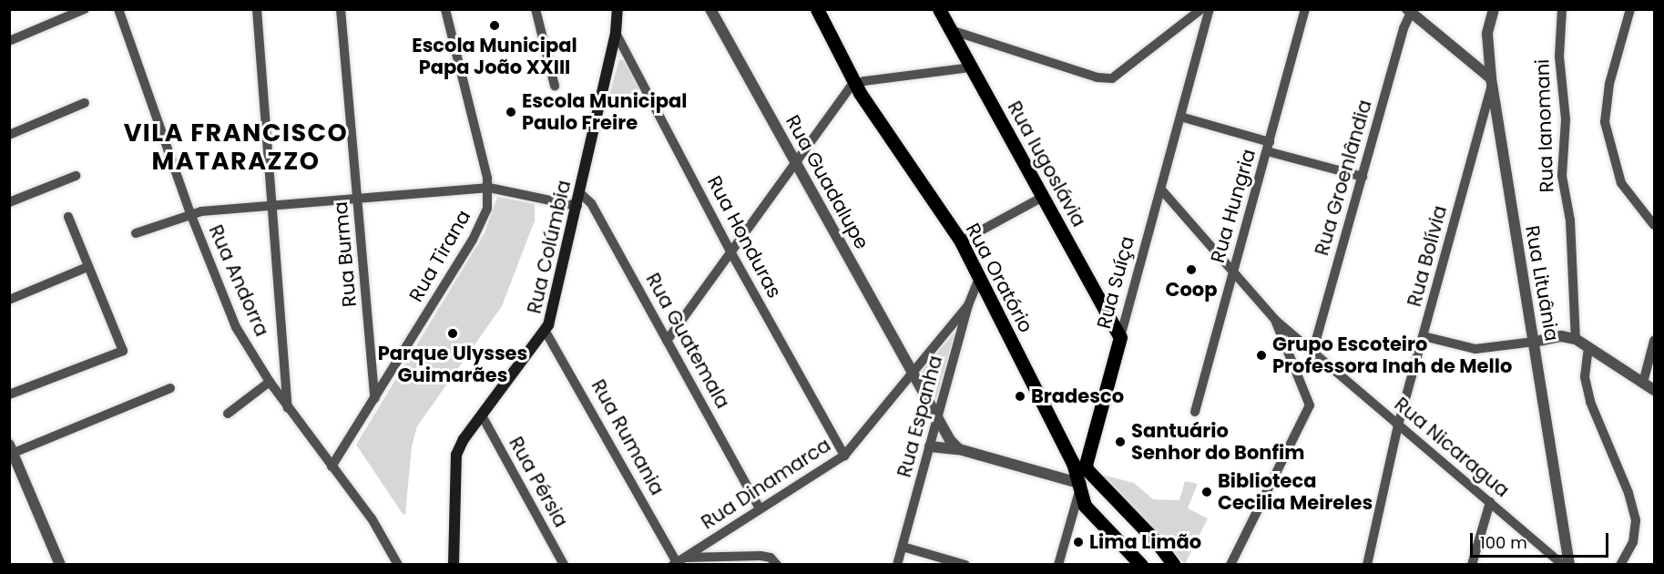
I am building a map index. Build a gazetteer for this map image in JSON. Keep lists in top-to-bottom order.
{
  "streets": {
    "main road": [
      "Rua Iugoslávia",
      "Rua Colúmbia",
      "Rua Oratório",
      "Rua Suíça"
    ],
    "street": [
      "Rua Ianomani",
      "Rua Groenlândia",
      "Rua Guadalupe",
      "Rua Hungria",
      "Rua Honduras",
      "Rua Burma",
      "Rua Tirana",
      "Rua Bolívia",
      "Rua Andorra",
      "Rua Lituânia",
      "Rua Guatemala",
      "Rua Espanha",
      "Rua Rumania",
      "Rua Nicaragua",
      "Rua Pérsia",
      "Rua Dinamarca"
    ]
  },
  "crossings": [
    ["Rua Iugoslávia", "Rua Suíça"],
    ["Rua Groenlândia", "Rua Nicaragua"],
    ["Rua Guadalupe", "Rua Espanha"],
    ["Rua Guadalupe", "Rua Dinamarca"],
    ["Rua Hungria", "Rua Nicaragua"],
    ["Rua Honduras", "Rua Colúmbia"],
    ["Rua Honduras", "Rua Dinamarca"],
    ["Rua Colúmbia", "Rua Guatemala"],
    ["Rua Colúmbia", "Rua Rumania"],
    ["Rua Colúmbia", "Rua Pérsia"],
    ["Rua Burma", "Rua Tirana"],
    ["Rua Tirana", "Rua Andorra"],
    ["Rua Bolívia", "Rua Lituânia"],
    ["Rua Bolívia", "Rua Nicaragua"],
    ["Rua Oratório", "Rua Suíça"],
    ["Rua Oratório", "Rua Espanha"],
    ["Rua Suíça", "Rua Nicaragua"],
    ["Rua Guatemala", "Rua Dinamarca"],
    ["Rua Espanha", "Rua Dinamarca"],
    ["Rua Rumania", "Rua Dinamarca"]
  ],
  "districts": ["VILA FRANCISCO MATARAZZO"],
  "places": [
    "Escola Municipal Papa João XXIII",
    "Escola Municipal Paulo Freire",
    "Coop",
    "Parque Ulysses Guimarães",
    "Grupo Escoteiro Professora Inah de Mello",
    "Bradesco",
    "Santuário Senhor do Bonfim",
    "Biblioteca Cecilia Meireles",
    "Lima Limão"
  ],
  "scale_bar": "100 m"
}
